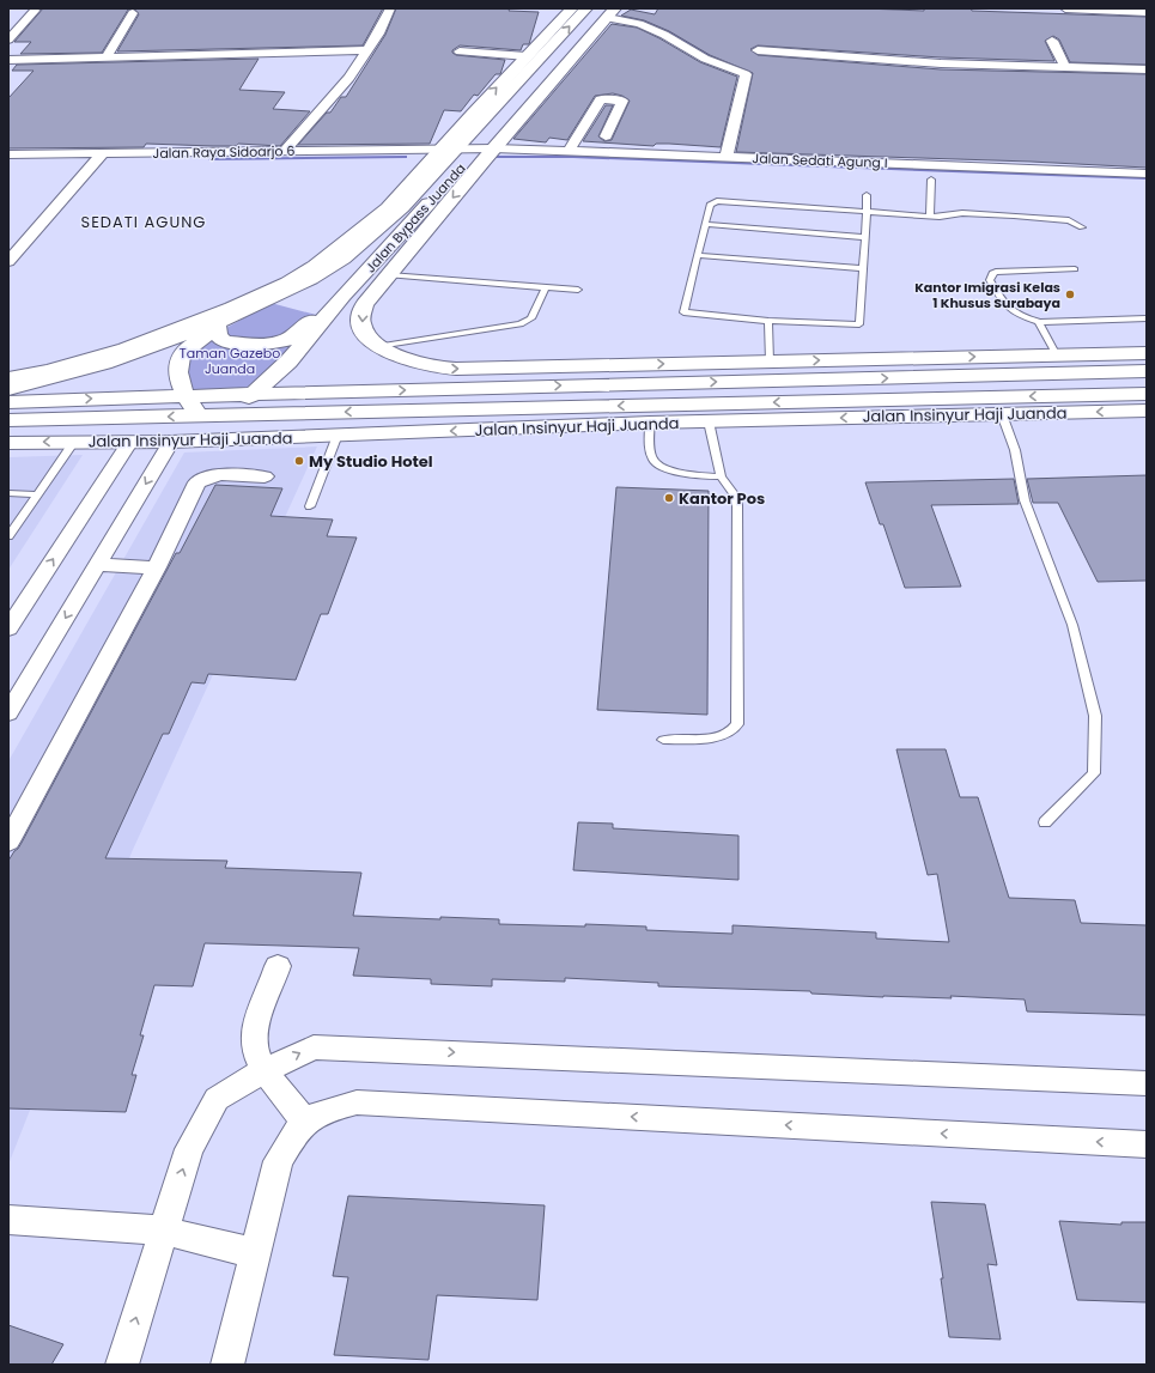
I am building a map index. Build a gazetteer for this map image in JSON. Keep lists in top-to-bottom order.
{
  "streets": {
    "main road": ["Jalan Bypass Juanda", "Jalan Insinyur Haji Juanda"],
    "street": ["Jalan Raya Sidoarjo 6", "Jalan Sedati Agung I"]
  },
  "crossings": [
    ["Jalan Raya Sidoarjo 6", "Jalan Sedati Agung I"],
    ["Jalan Raya Sidoarjo 6", "Jalan Bypass Juanda"],
    ["Jalan Sedati Agung I", "Jalan Bypass Juanda"],
    ["Jalan Bypass Juanda", "Jalan Insinyur Haji Juanda"]
  ],
  "districts": ["SEDATI AGUNG"],
  "parks": ["Taman Gazebo Juanda"],
  "places": ["Kantor Imigrasi Kelas 1 Khusus Surabaya", "My Studio Hotel", "Kantor Pos"]
}
